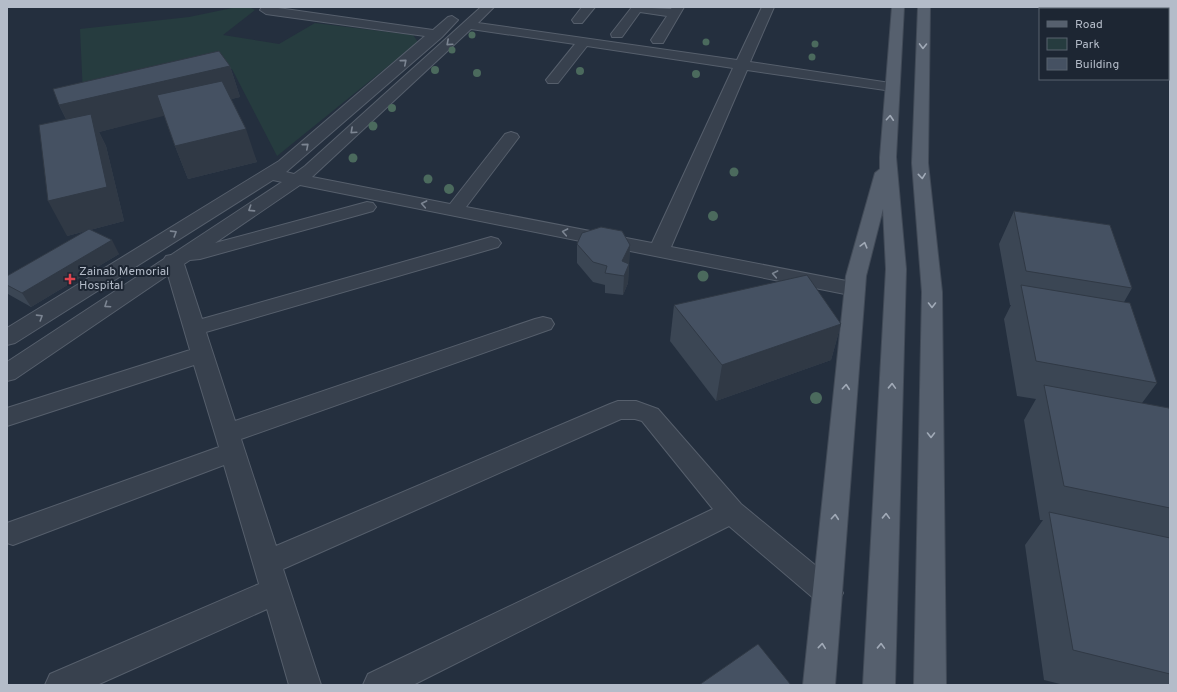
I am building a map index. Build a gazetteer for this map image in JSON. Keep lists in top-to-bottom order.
{
  "places": {
    "health": ["Zainab Memorial Hospital"]
  },
  "legend": ["Road", "Park", "Building"]
}
